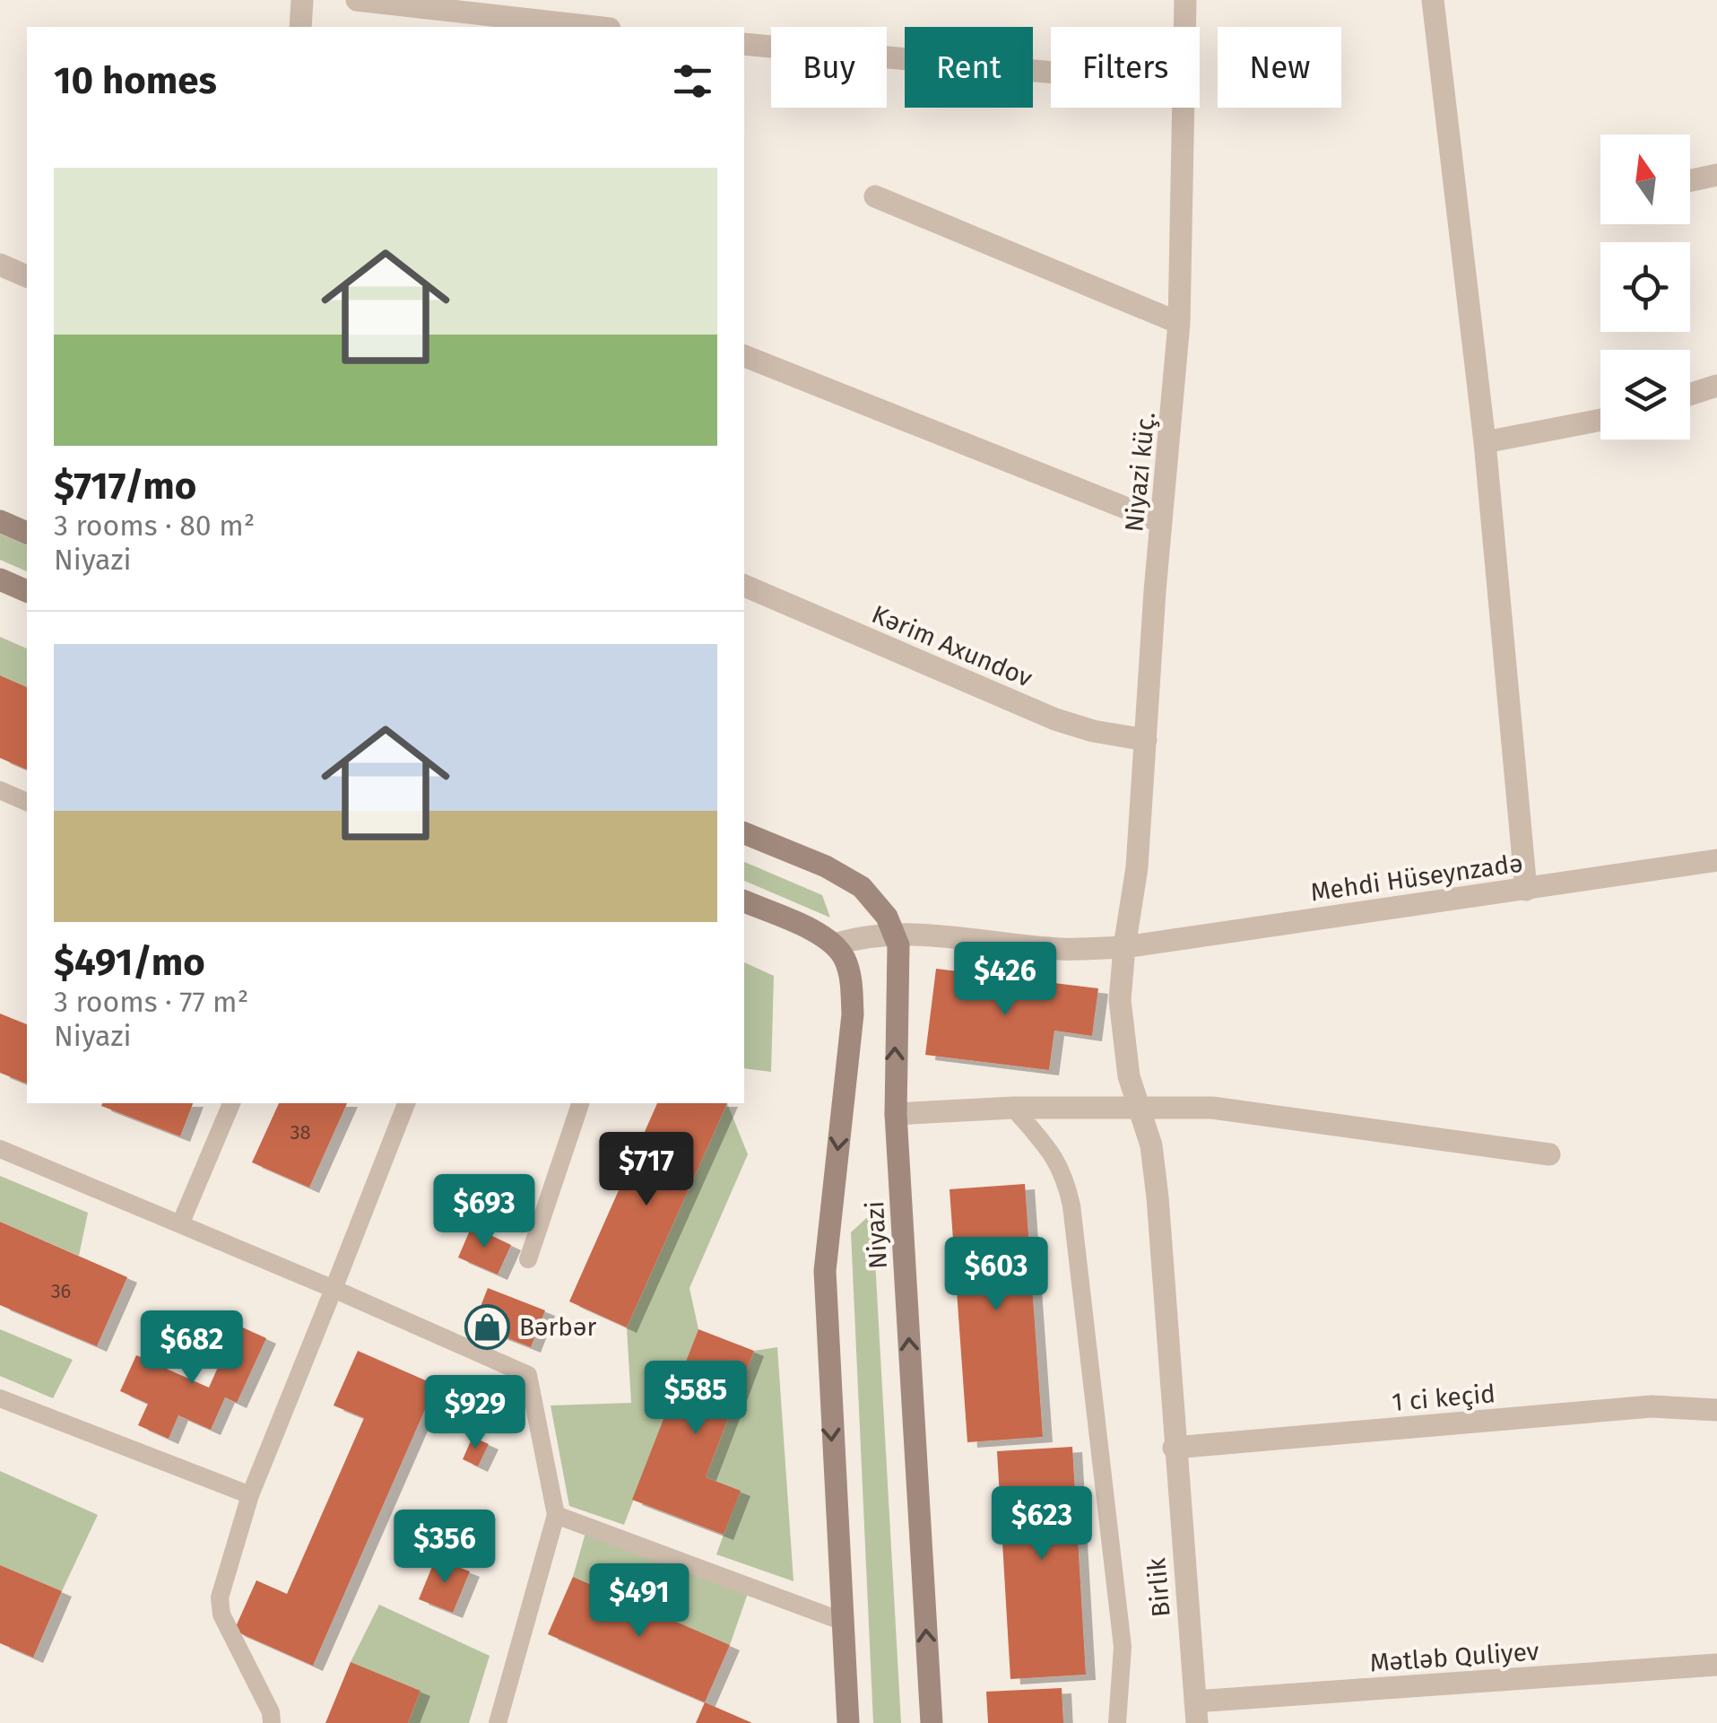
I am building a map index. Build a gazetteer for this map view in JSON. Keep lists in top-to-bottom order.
{
  "streets": {
    "main road": ["Niyazi"],
    "street": [
      "Niyazi küç.",
      "Kərim Axundov",
      "Mehdi Hüseynzadə",
      "1 ci keçid",
      "Birlik",
      "Mətləb Quliyev"
    ]
  },
  "crossings": [
    ["Niyazi küç.", "Kərim Axundov"],
    ["Niyazi küç.", "Mehdi Hüseynzadə"],
    ["Niyazi küç.", "Birlik"],
    ["Mehdi Hüseynzadə", "Niyazi"],
    ["1 ci keçid", "Birlik"],
    ["Birlik", "Mətləb Quliyev"]
  ],
  "places": {
    "shop": ["Bərbər"]
  },
  "house_numbers": ["38", "36"],
  "north": "top",
  "page": {
    "chip": [
      "Buy",
      "Rent",
      "Filters",
      "New"
    ],
    "heading": "10 homes",
    "list": [
      {
        "name": "$717/mo",
        "note": "3 rooms · 80 m² · Niyazi"
      },
      {
        "name": "$491/mo",
        "note": "3 rooms · 77 m² · Niyazi"
      }
    ],
    "price": [
      "$426",
      "$717",
      "$693",
      "$603",
      "$682",
      "$585",
      "$929",
      "$623",
      "$356",
      "$491"
    ]
  }
}
